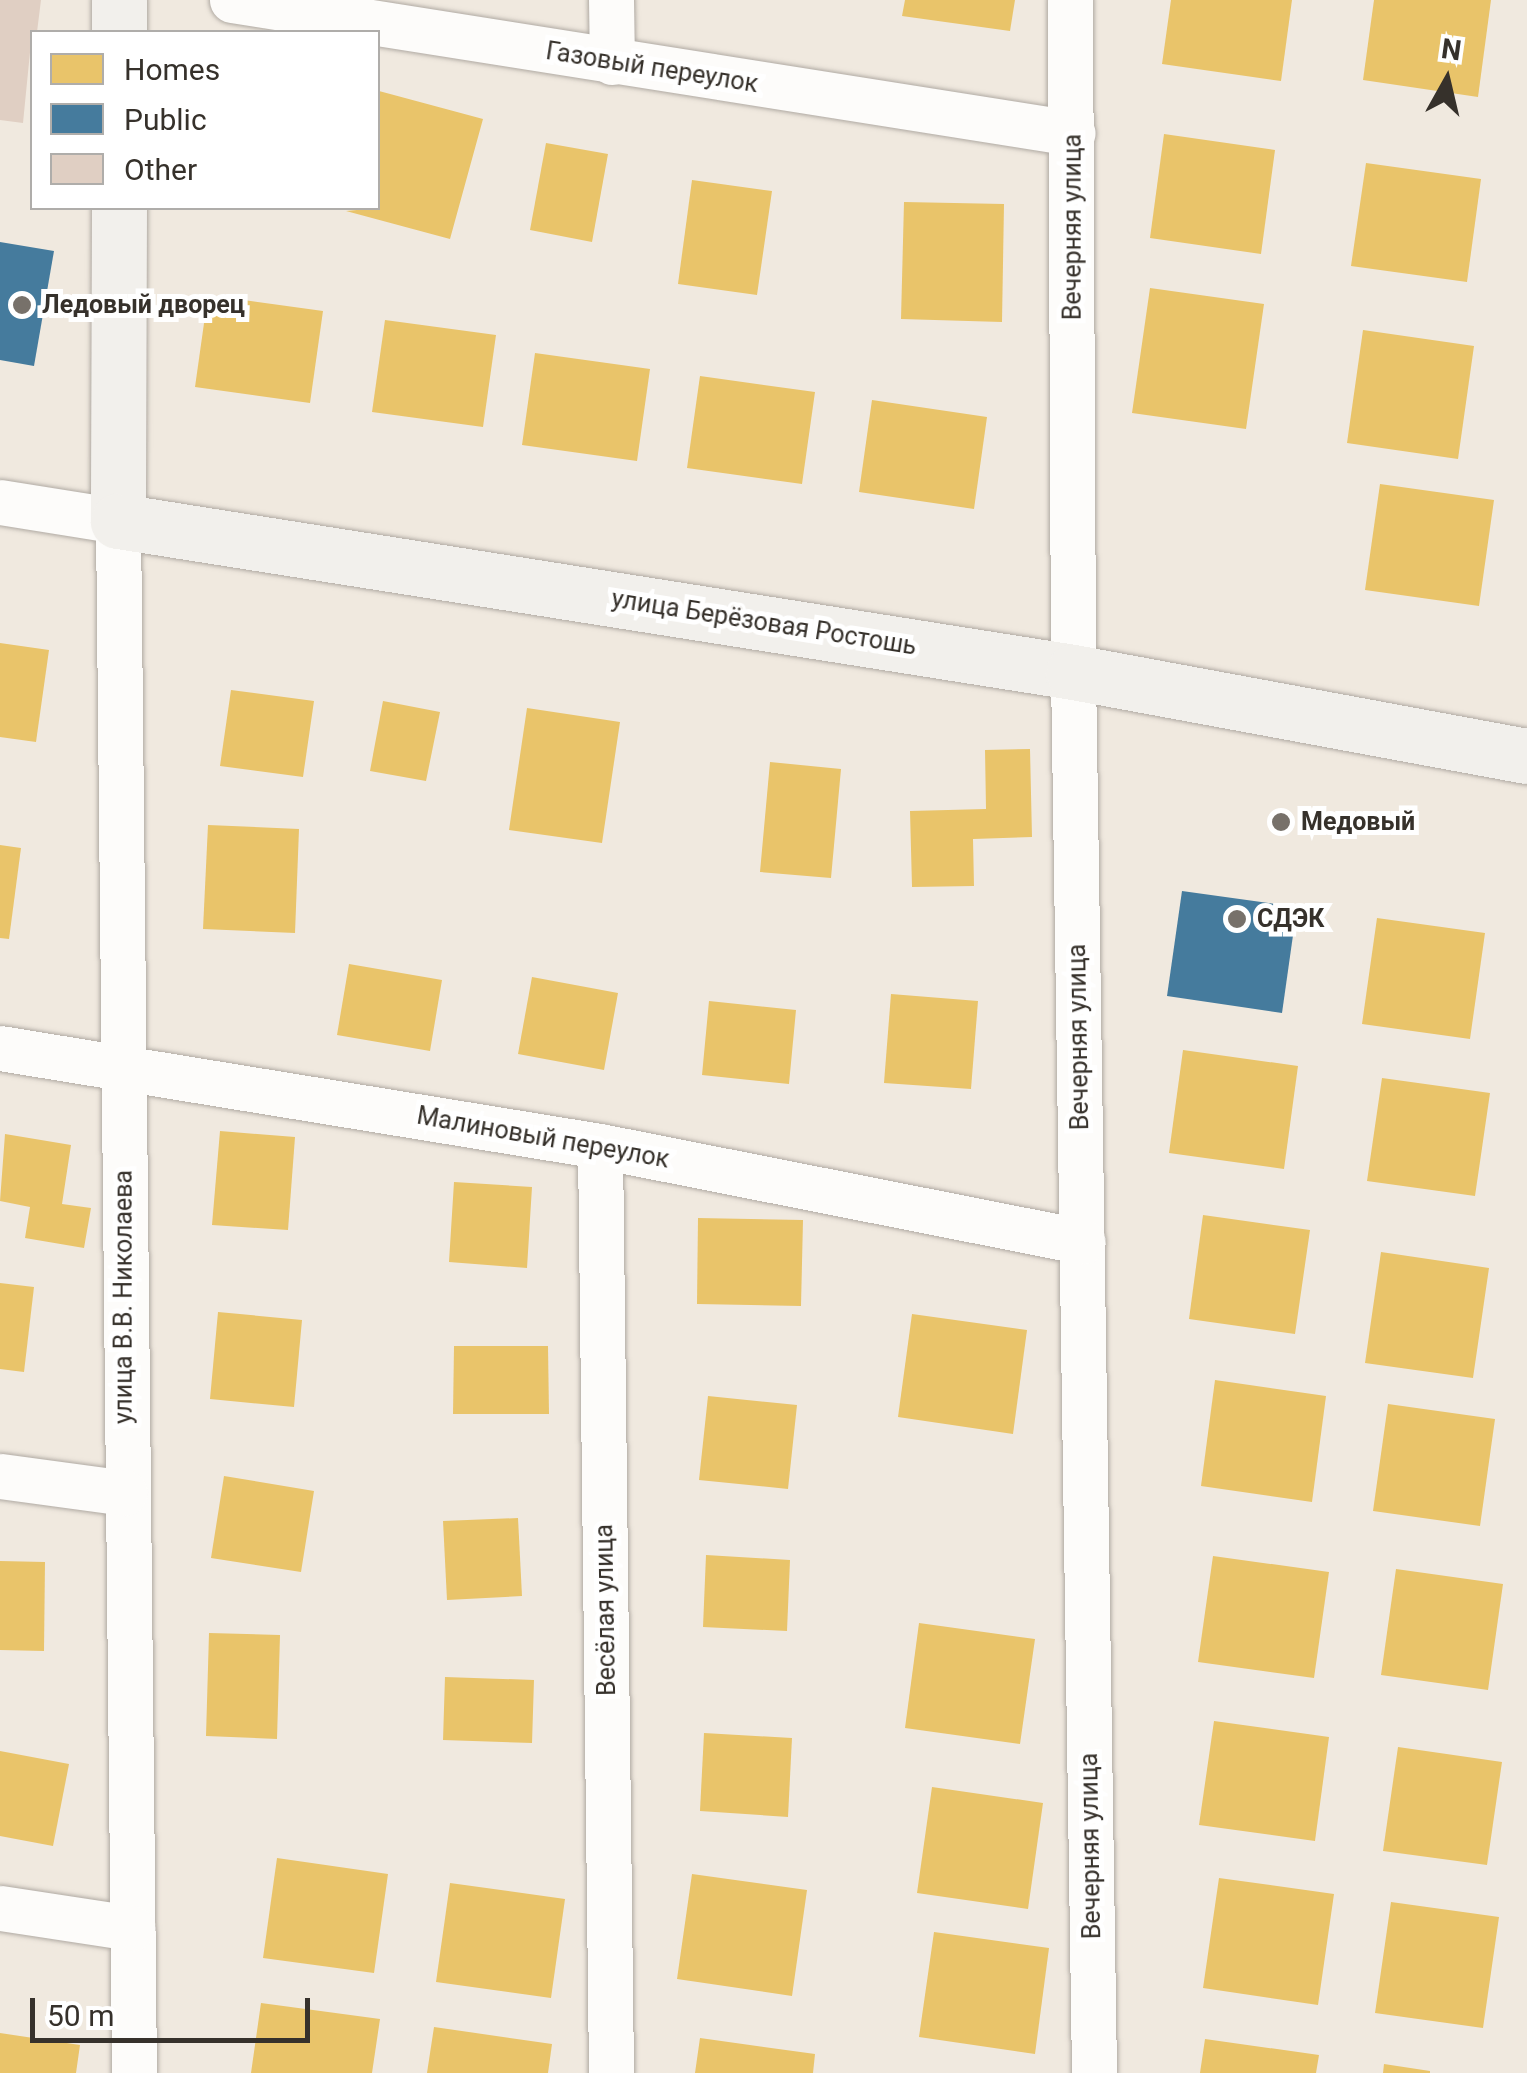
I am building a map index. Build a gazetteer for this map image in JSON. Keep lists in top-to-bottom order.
{
  "streets": {
    "street": [
      "Газовый переулок",
      "Вечерняя улица",
      "улица Берёзовая Ростошь",
      "Малиновый переулок",
      "улица В.В. Николаева",
      "Весёлая улица"
    ]
  },
  "crossings": [
    ["Газовый переулок", "Вечерняя улица"],
    ["Вечерняя улица", "улица Берёзовая Ростошь"],
    ["Вечерняя улица", "Малиновый переулок"],
    ["улица Берёзовая Ростошь", "улица В.В. Николаева"],
    ["Малиновый переулок", "улица В.В. Николаева"],
    ["Малиновый переулок", "Весёлая улица"]
  ],
  "places": ["Ледовый дворец", "Медовый", "СДЭК"],
  "legend": ["Homes", "Public", "Other"],
  "scale_bar": "50 m",
  "north": "top"
}
